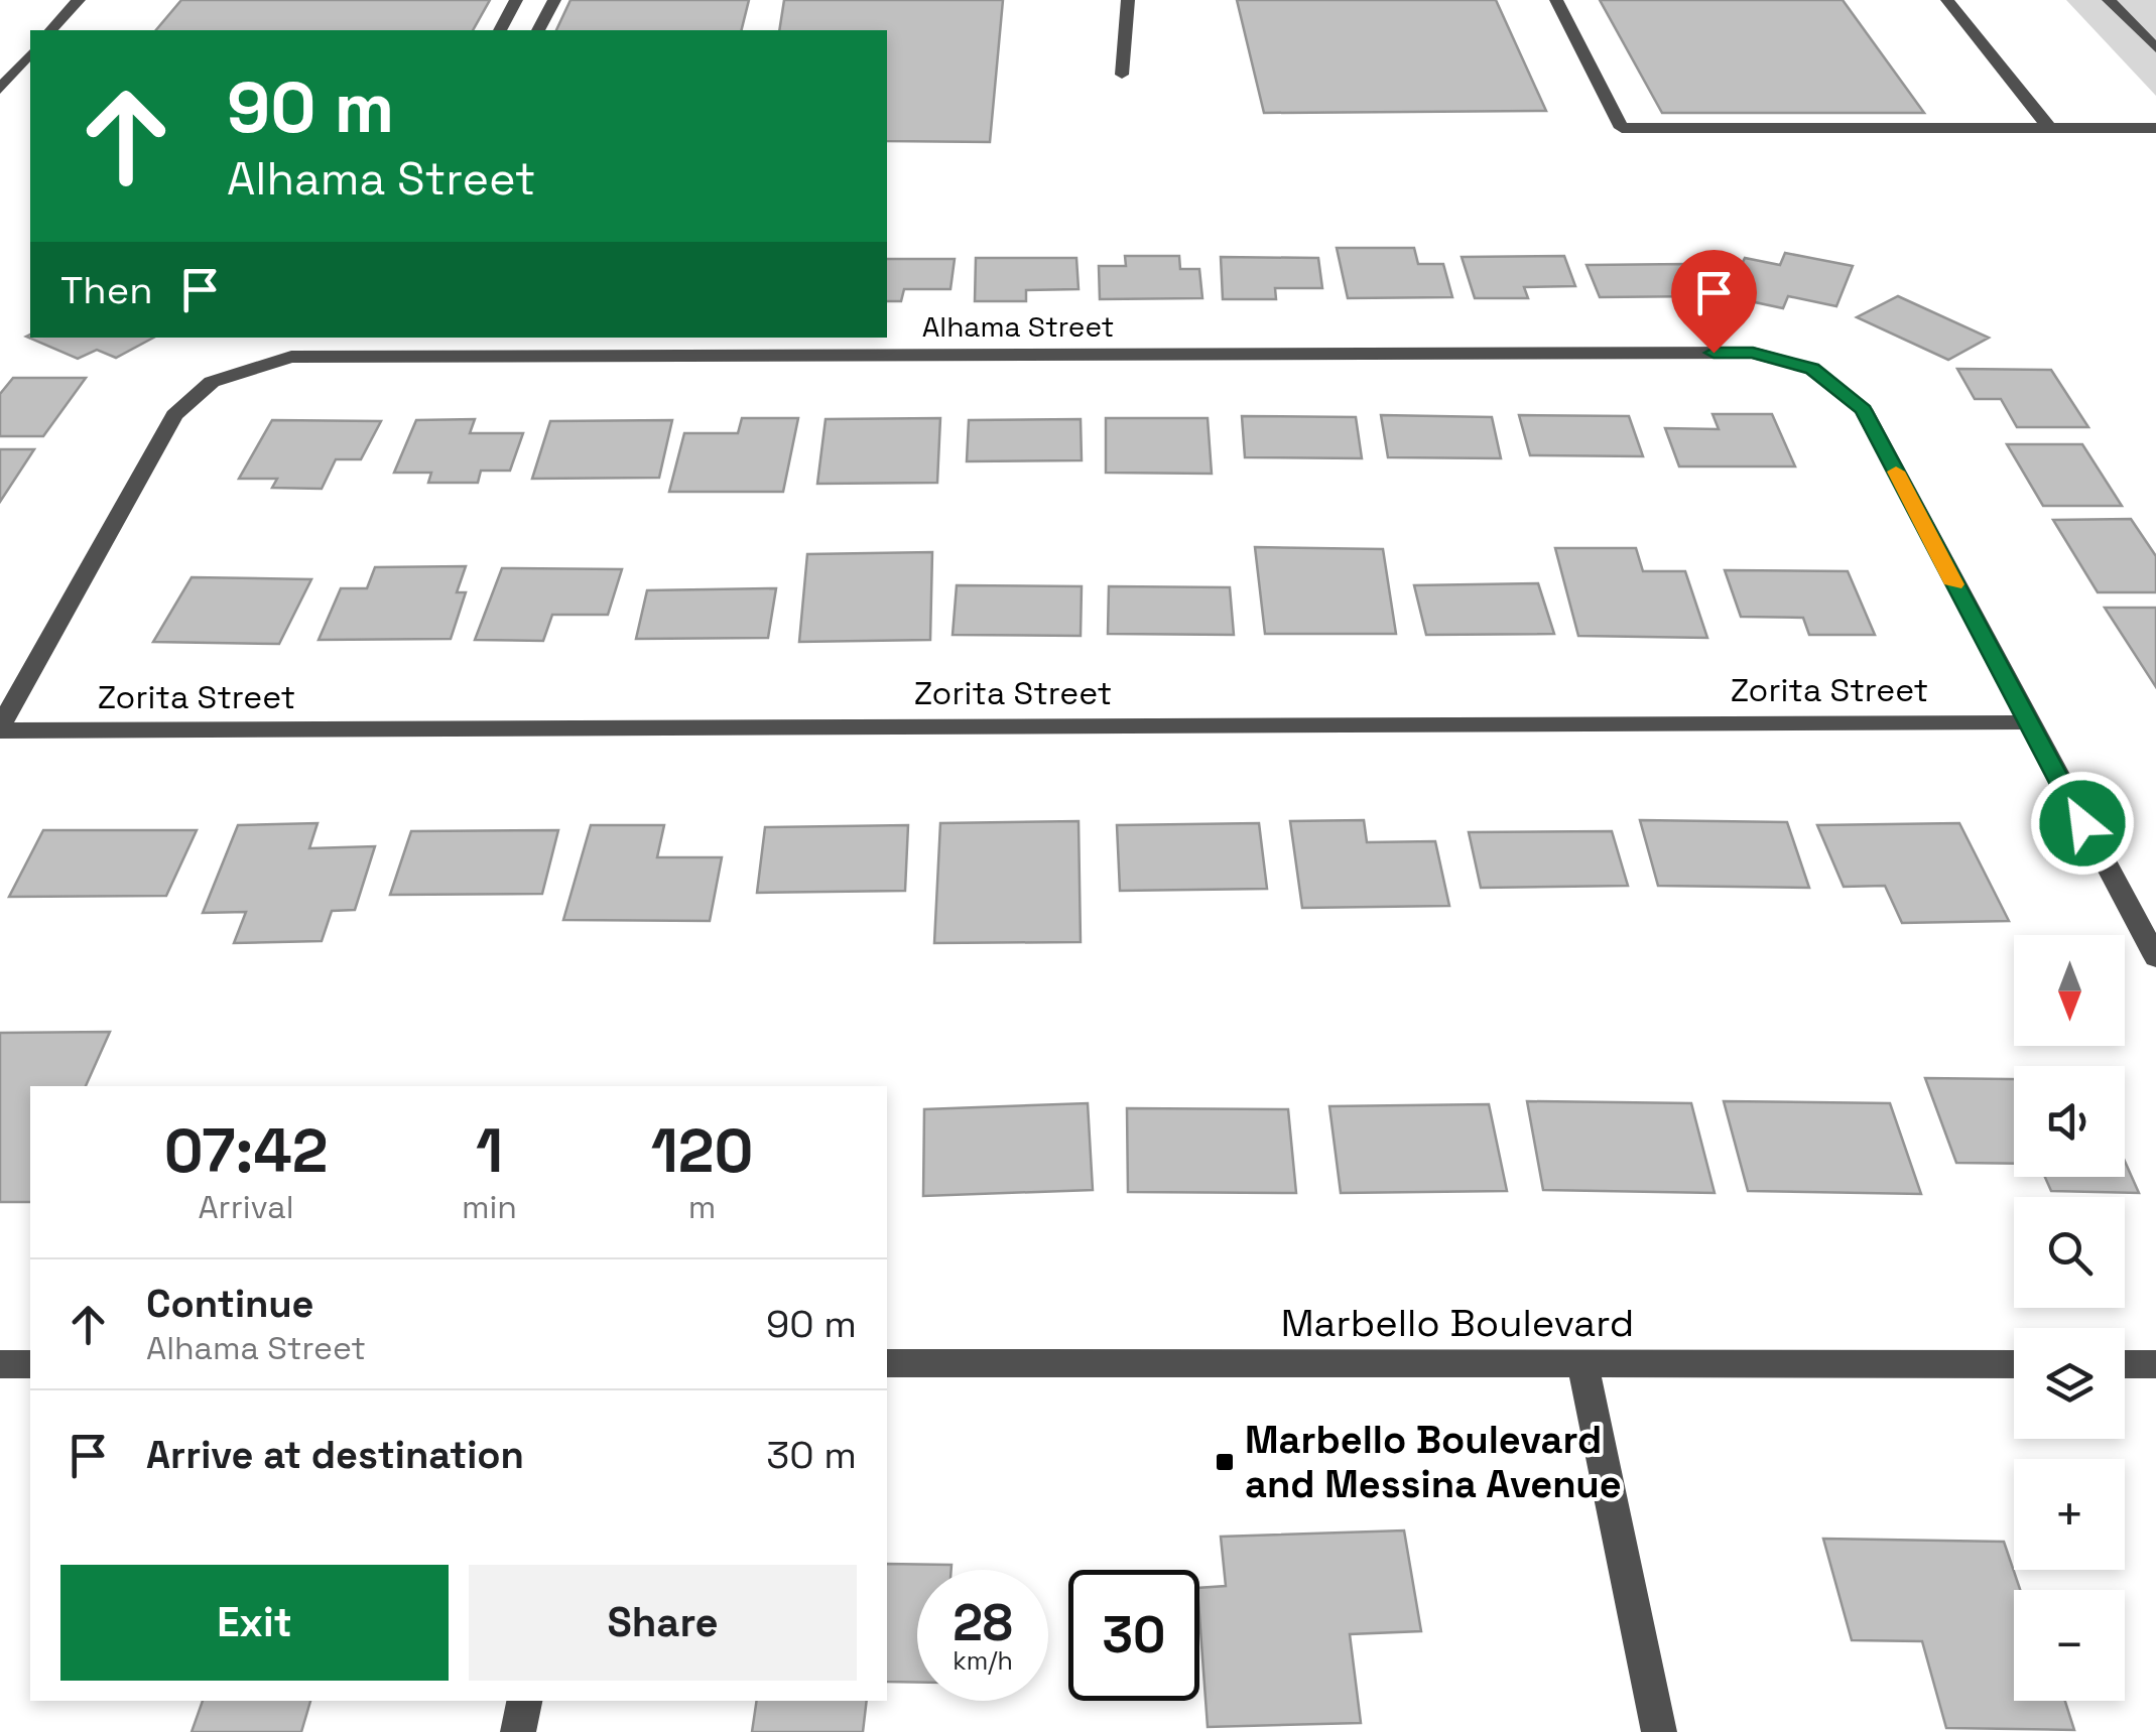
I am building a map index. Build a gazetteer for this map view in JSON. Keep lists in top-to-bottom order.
{
  "streets": {
    "street": ["Alhama Street", "Zorita Street", "Marbello Boulevard"]
  },
  "crossings": [
    ["Alhama Street", "Zorita Street"]
  ],
  "places": {
    "transit": ["Marbello Boulevard and Messina Avenue"]
  },
  "north": "bottom",
  "page": {
    "turn": ["90 m", "Alhama Street"],
    "then": "Then",
    "map_buttons": ["+", "−"],
    "eta": [
      "07:42",
      "Arrival",
      "1",
      "min",
      "120",
      "m"
    ],
    "list": [
      {
        "name": "Continue",
        "note": "Alhama Street",
        "value": "90 m"
      },
      {
        "name": "Arrive at destination",
        "value": "30 m"
      }
    ],
    "buttons": ["Exit", "Share"],
    "speed": "28 km/h",
    "limit": "30"
  }
}
